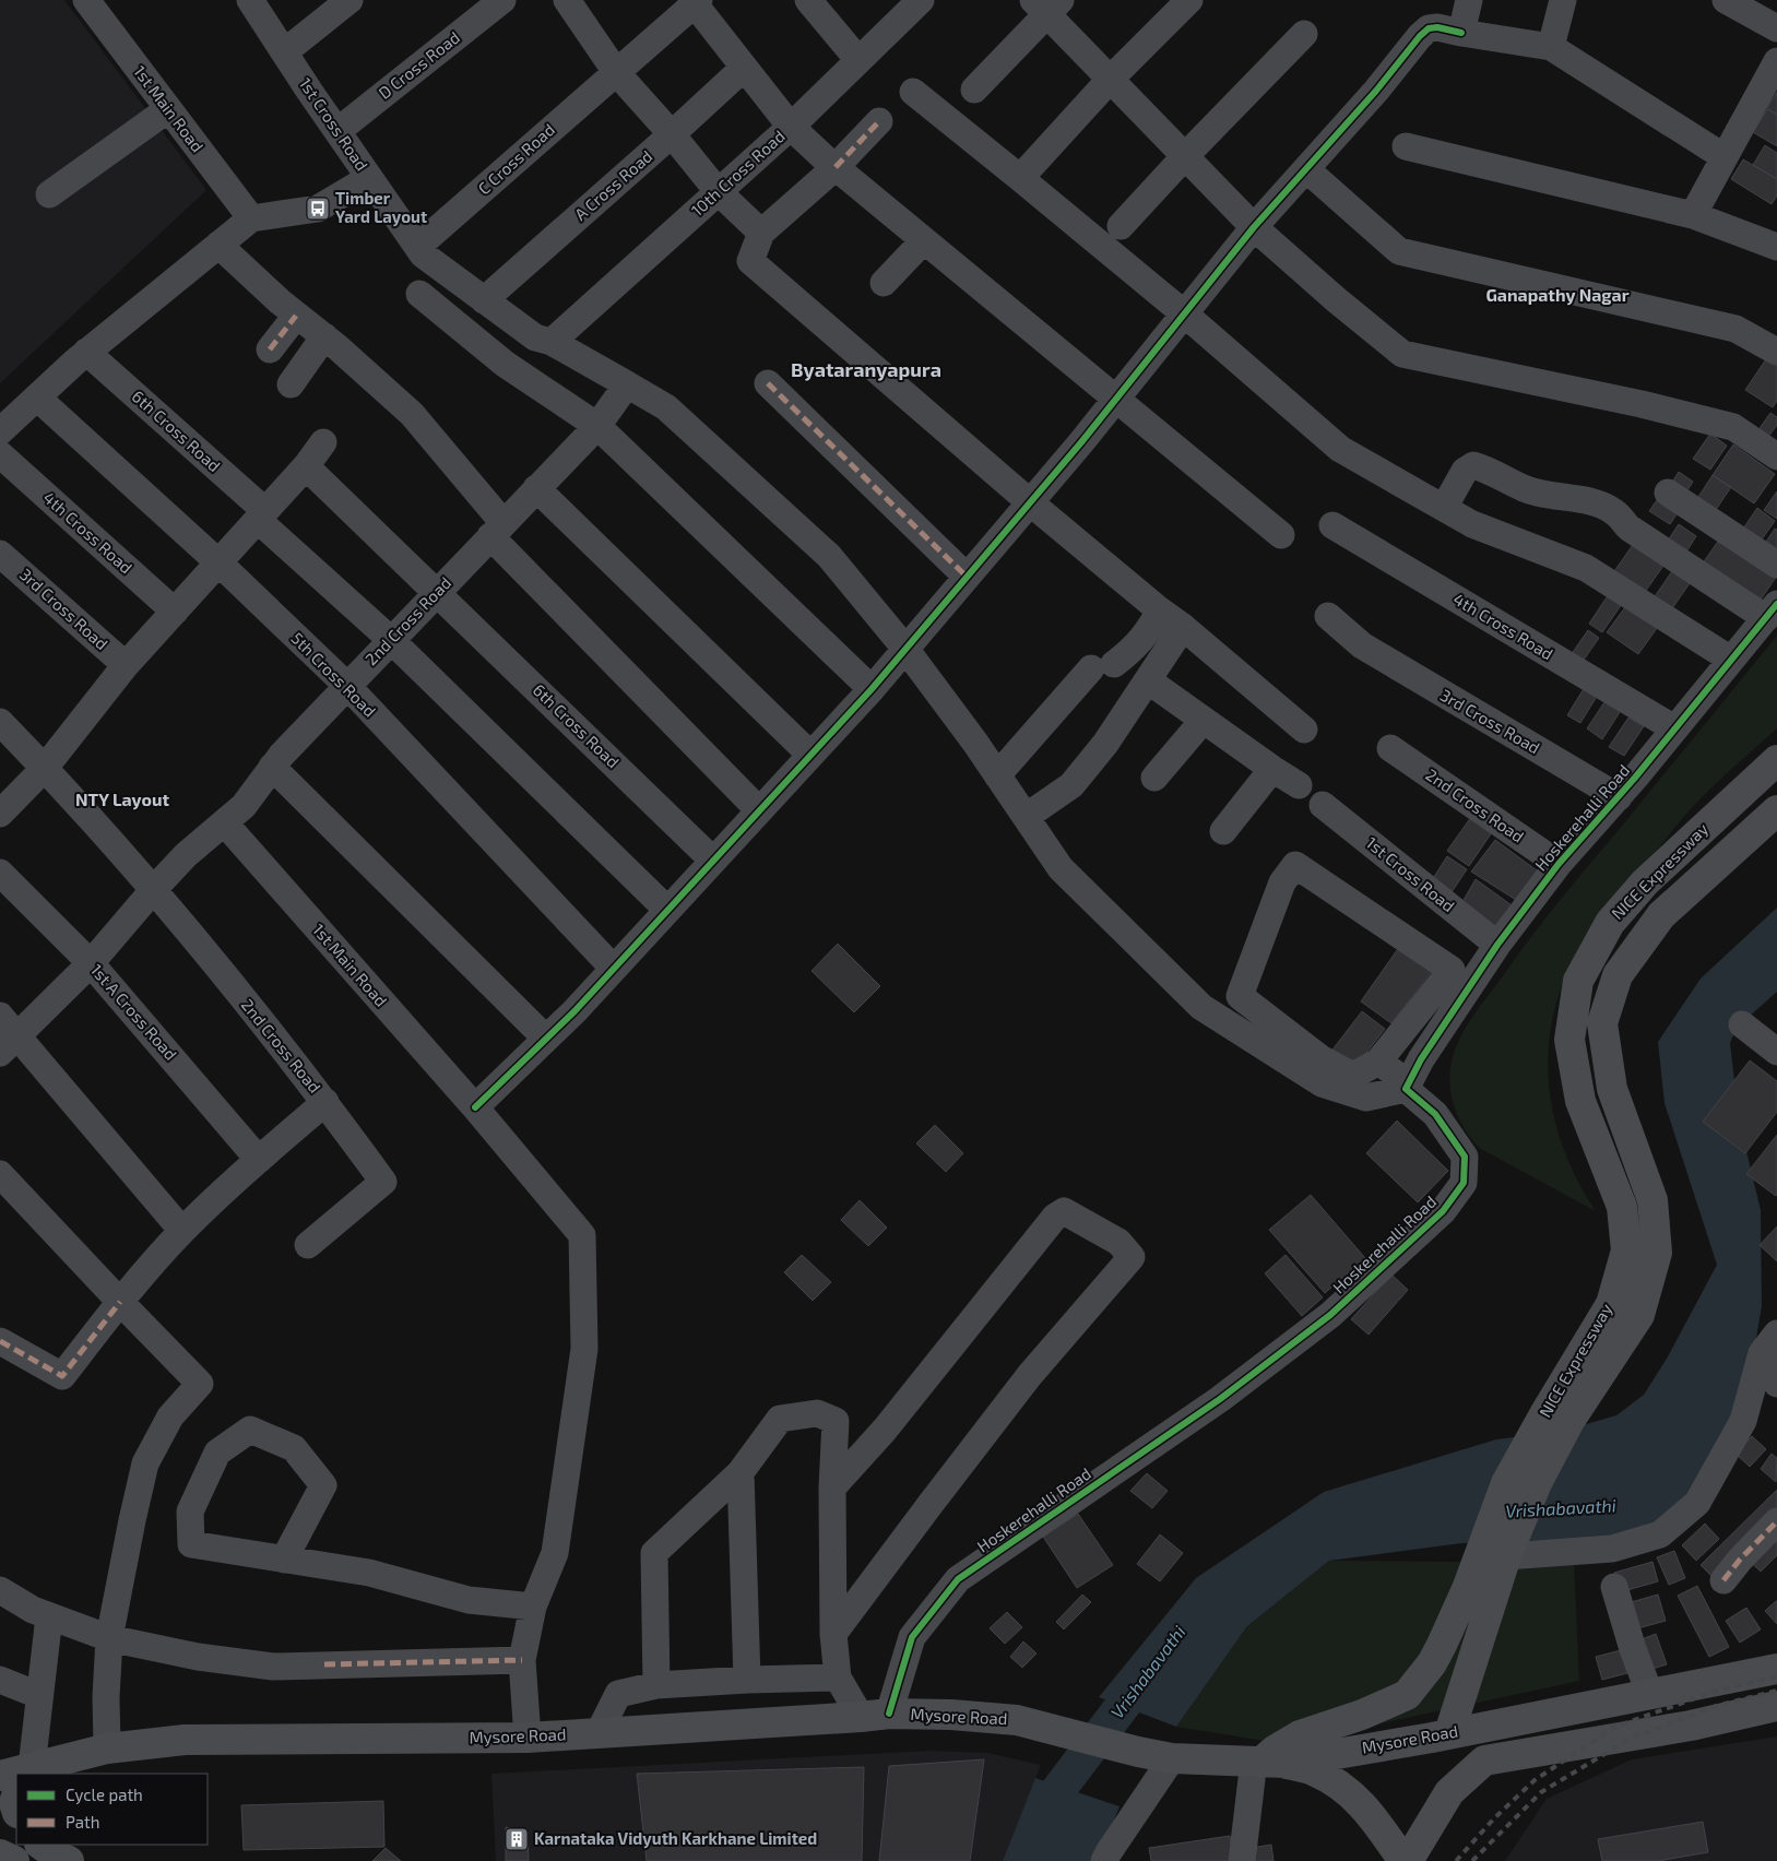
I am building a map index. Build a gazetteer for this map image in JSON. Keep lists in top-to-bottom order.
{
  "streets": {
    "highway": ["NICE Expressway", "Mysore Road"],
    "street": [
      "D Cross Road",
      "1st Main Road",
      "1st Cross Road",
      "C Cross Road",
      "10th Cross Road",
      "A Cross Road",
      "6th Cross Road",
      "4th Cross Road",
      "3rd Cross Road",
      "2nd Cross Road",
      "5th Cross Road",
      "Hoskerehalli Road",
      "1st A Cross Road"
    ]
  },
  "crossings": [
    ["D Cross Road", "1st Cross Road"],
    ["1st Main Road", "2nd Cross Road"],
    ["1st Main Road", "Mysore Road"],
    ["1st Cross Road", "C Cross Road"],
    ["1st Cross Road", "10th Cross Road"],
    ["1st Cross Road", "A Cross Road"],
    ["1st Cross Road", "2nd Cross Road"],
    ["1st Cross Road", "Hoskerehalli Road"],
    ["6th Cross Road", "2nd Cross Road"],
    ["4th Cross Road", "Hoskerehalli Road"],
    ["3rd Cross Road", "Hoskerehalli Road"],
    ["2nd Cross Road", "5th Cross Road"],
    ["2nd Cross Road", "Hoskerehalli Road"],
    ["2nd Cross Road", "1st A Cross Road"],
    ["Hoskerehalli Road", "Mysore Road"],
    ["NICE Expressway", "Mysore Road"]
  ],
  "districts": ["Ganapathy Nagar", "Byataranyapura", "NTY Layout"],
  "water": ["Vrishabavathi"],
  "places": {
    "bus stop": ["Timber Yard Layout"],
    "building": ["Karnataka Vidyuth Karkhane Limited"]
  },
  "legend": ["Cycle path", "Path"]
}
